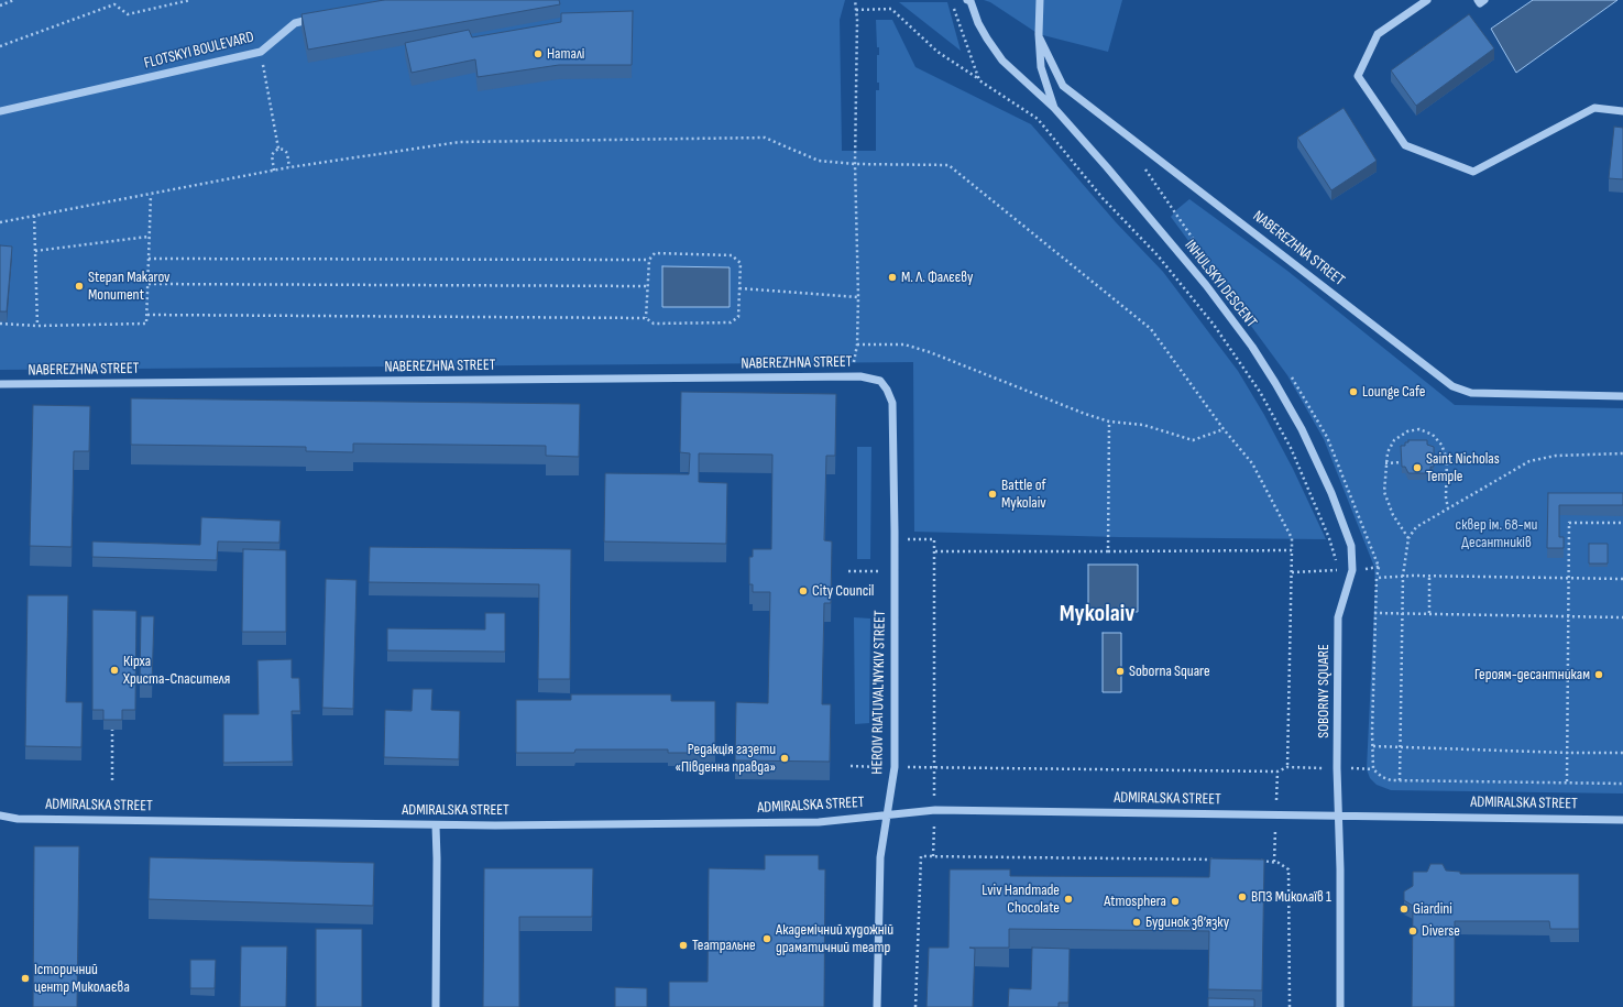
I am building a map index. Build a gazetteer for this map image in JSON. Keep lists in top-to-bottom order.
{
  "streets": {
    "street": [
      "FLOTSKYI BOULEVARD",
      "NABEREZHNA STREET",
      "INHULSKYI DESCENT",
      "SOBORNY SQUARE",
      "HEROIV RIATUVAL'NYKIV STREET",
      "ADMIRALSKA STREET"
    ]
  },
  "crossings": [
    ["NABEREZHNA STREET", "INHULSKYI DESCENT"],
    ["NABEREZHNA STREET", "HEROIV RIATUVAL'NYKIV STREET"],
    ["INHULSKYI DESCENT", "SOBORNY SQUARE"],
    ["SOBORNY SQUARE", "ADMIRALSKA STREET"],
    ["HEROIV RIATUVAL'NYKIV STREET", "ADMIRALSKA STREET"]
  ],
  "districts": ["Mykolaiv"],
  "parks": ["сквер ім. 68-ми Десантників"],
  "places": [
    "Наталі",
    "М. Л. Фалєєву",
    "Stepan Makarov Monument",
    "Lounge Cafe",
    "Saint Nicholas Temple",
    "Battle of Mykolaiv",
    "City Council",
    "Кірха Христа-Спасителя",
    "Soborna Square",
    "Героям-десантникам",
    "Редакція газети «Південна правда»",
    "ВПЗ Миколаїв 1",
    "Lviv Handmade Chocolate",
    "Atmosphera",
    "Giardini",
    "Будинок зв’язку",
    "Diverse",
    "Академічний художній драматичний театр",
    "Театральне",
    "Історичний центр Миколаєва"
  ]
}
